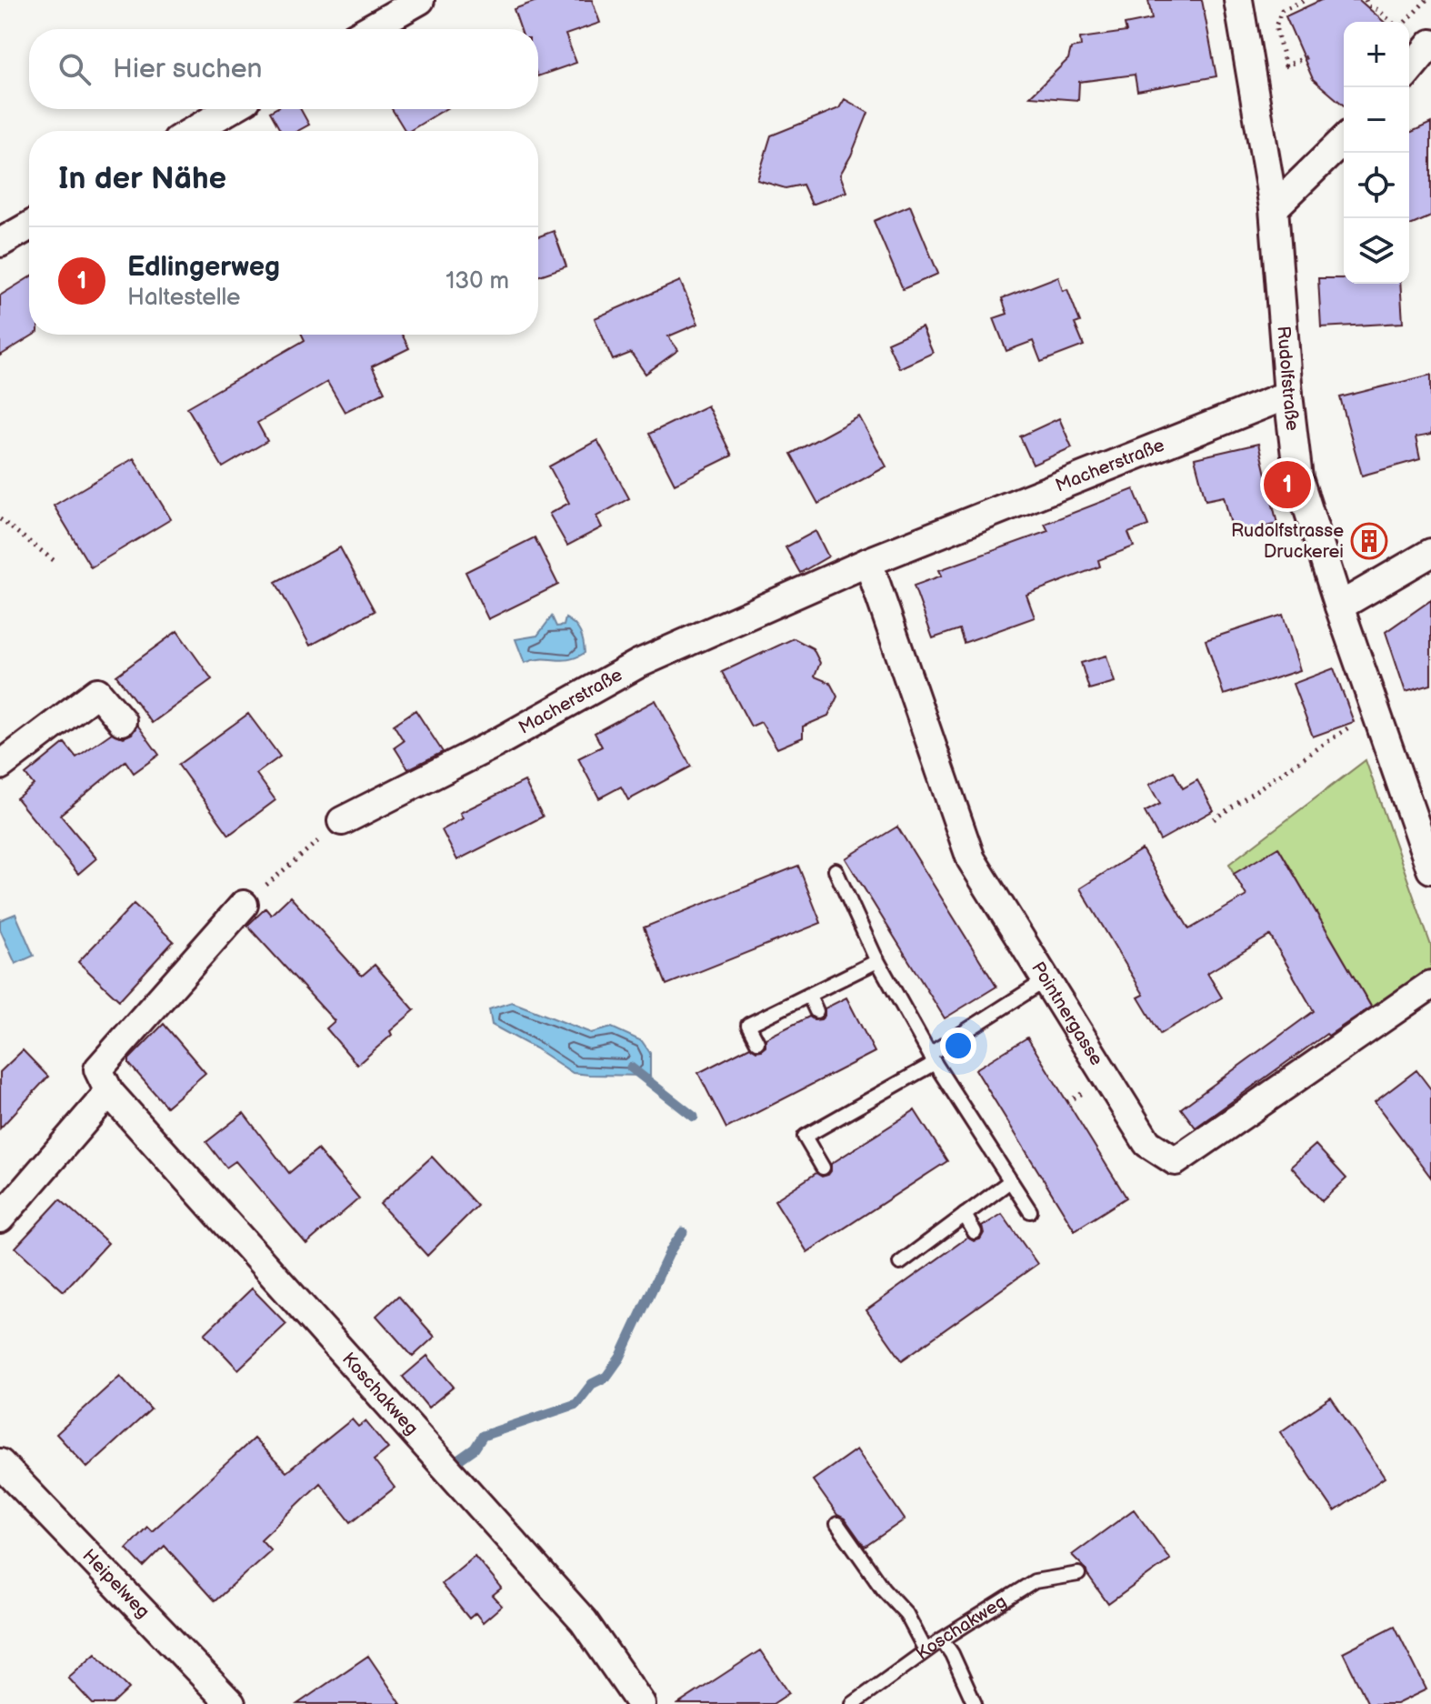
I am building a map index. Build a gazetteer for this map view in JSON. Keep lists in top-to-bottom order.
{
  "streets": {
    "street": [
      "Rudolfstraße",
      "Macherstraße",
      "Pointnergasse",
      "Koschakweg",
      "Heipelweg"
    ]
  },
  "crossings": [
    ["Rudolfstraße", "Macherstraße"],
    ["Macherstraße", "Pointnergasse"]
  ],
  "places": {
    "building": ["Rudolfstrasse Druckerei"]
  },
  "page": {
    "map_buttons": ["+", "−"],
    "search": "Hier suchen",
    "heading": "In der Nähe",
    "list": [
      {
        "mark": "1",
        "name": "Edlingerweg",
        "note": "Haltestelle",
        "value": "130 m"
      }
    ],
    "pins": "1"
  }
}
